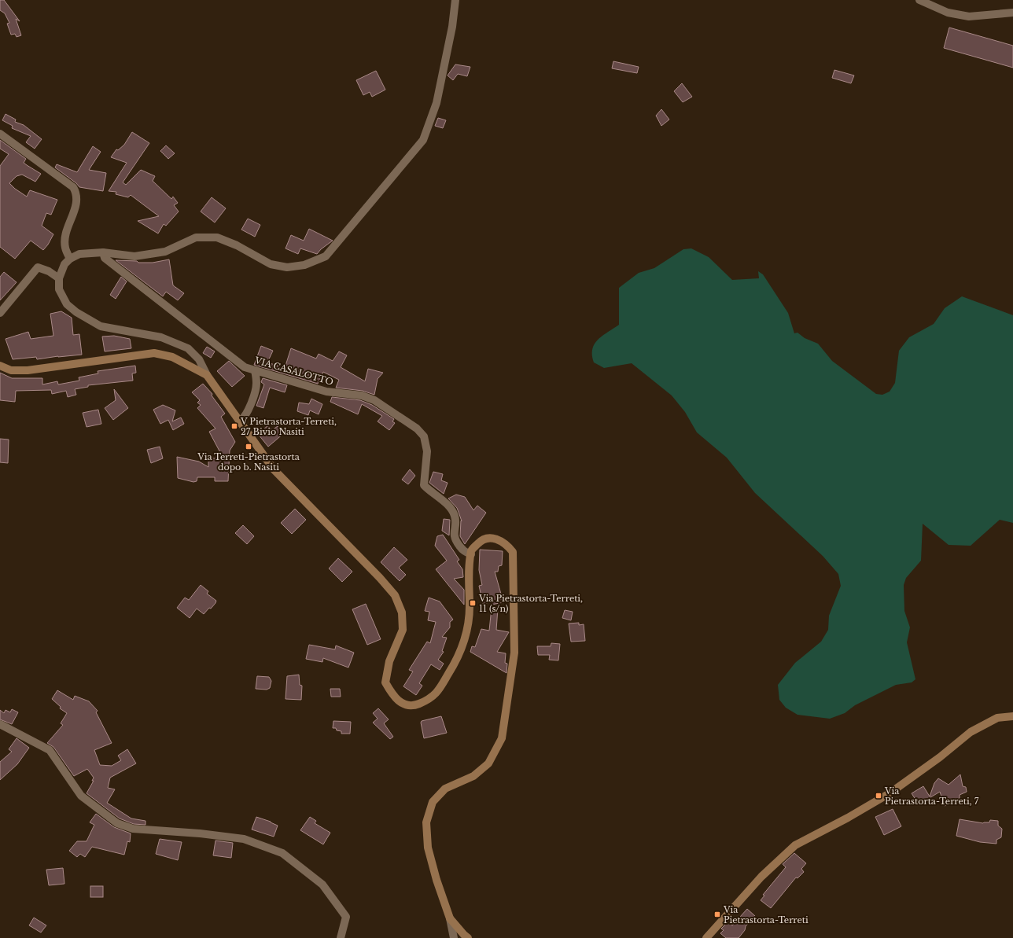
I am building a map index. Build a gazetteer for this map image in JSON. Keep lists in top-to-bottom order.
{
  "streets": {
    "street": ["VIA CASALOTTO"]
  },
  "places": {
    "transit": [
      "V Pietrastorta-Terreti, 27 Bivio Nasiti",
      "Via Terreti-Pietrastorta dopo b. Nasiti",
      "Via Pietrastorta-Terreti, 11 (s/n)",
      "Via Pietrastorta-Terreti, 7",
      "Via Pietrastorta-Terreti"
    ]
  }
}
